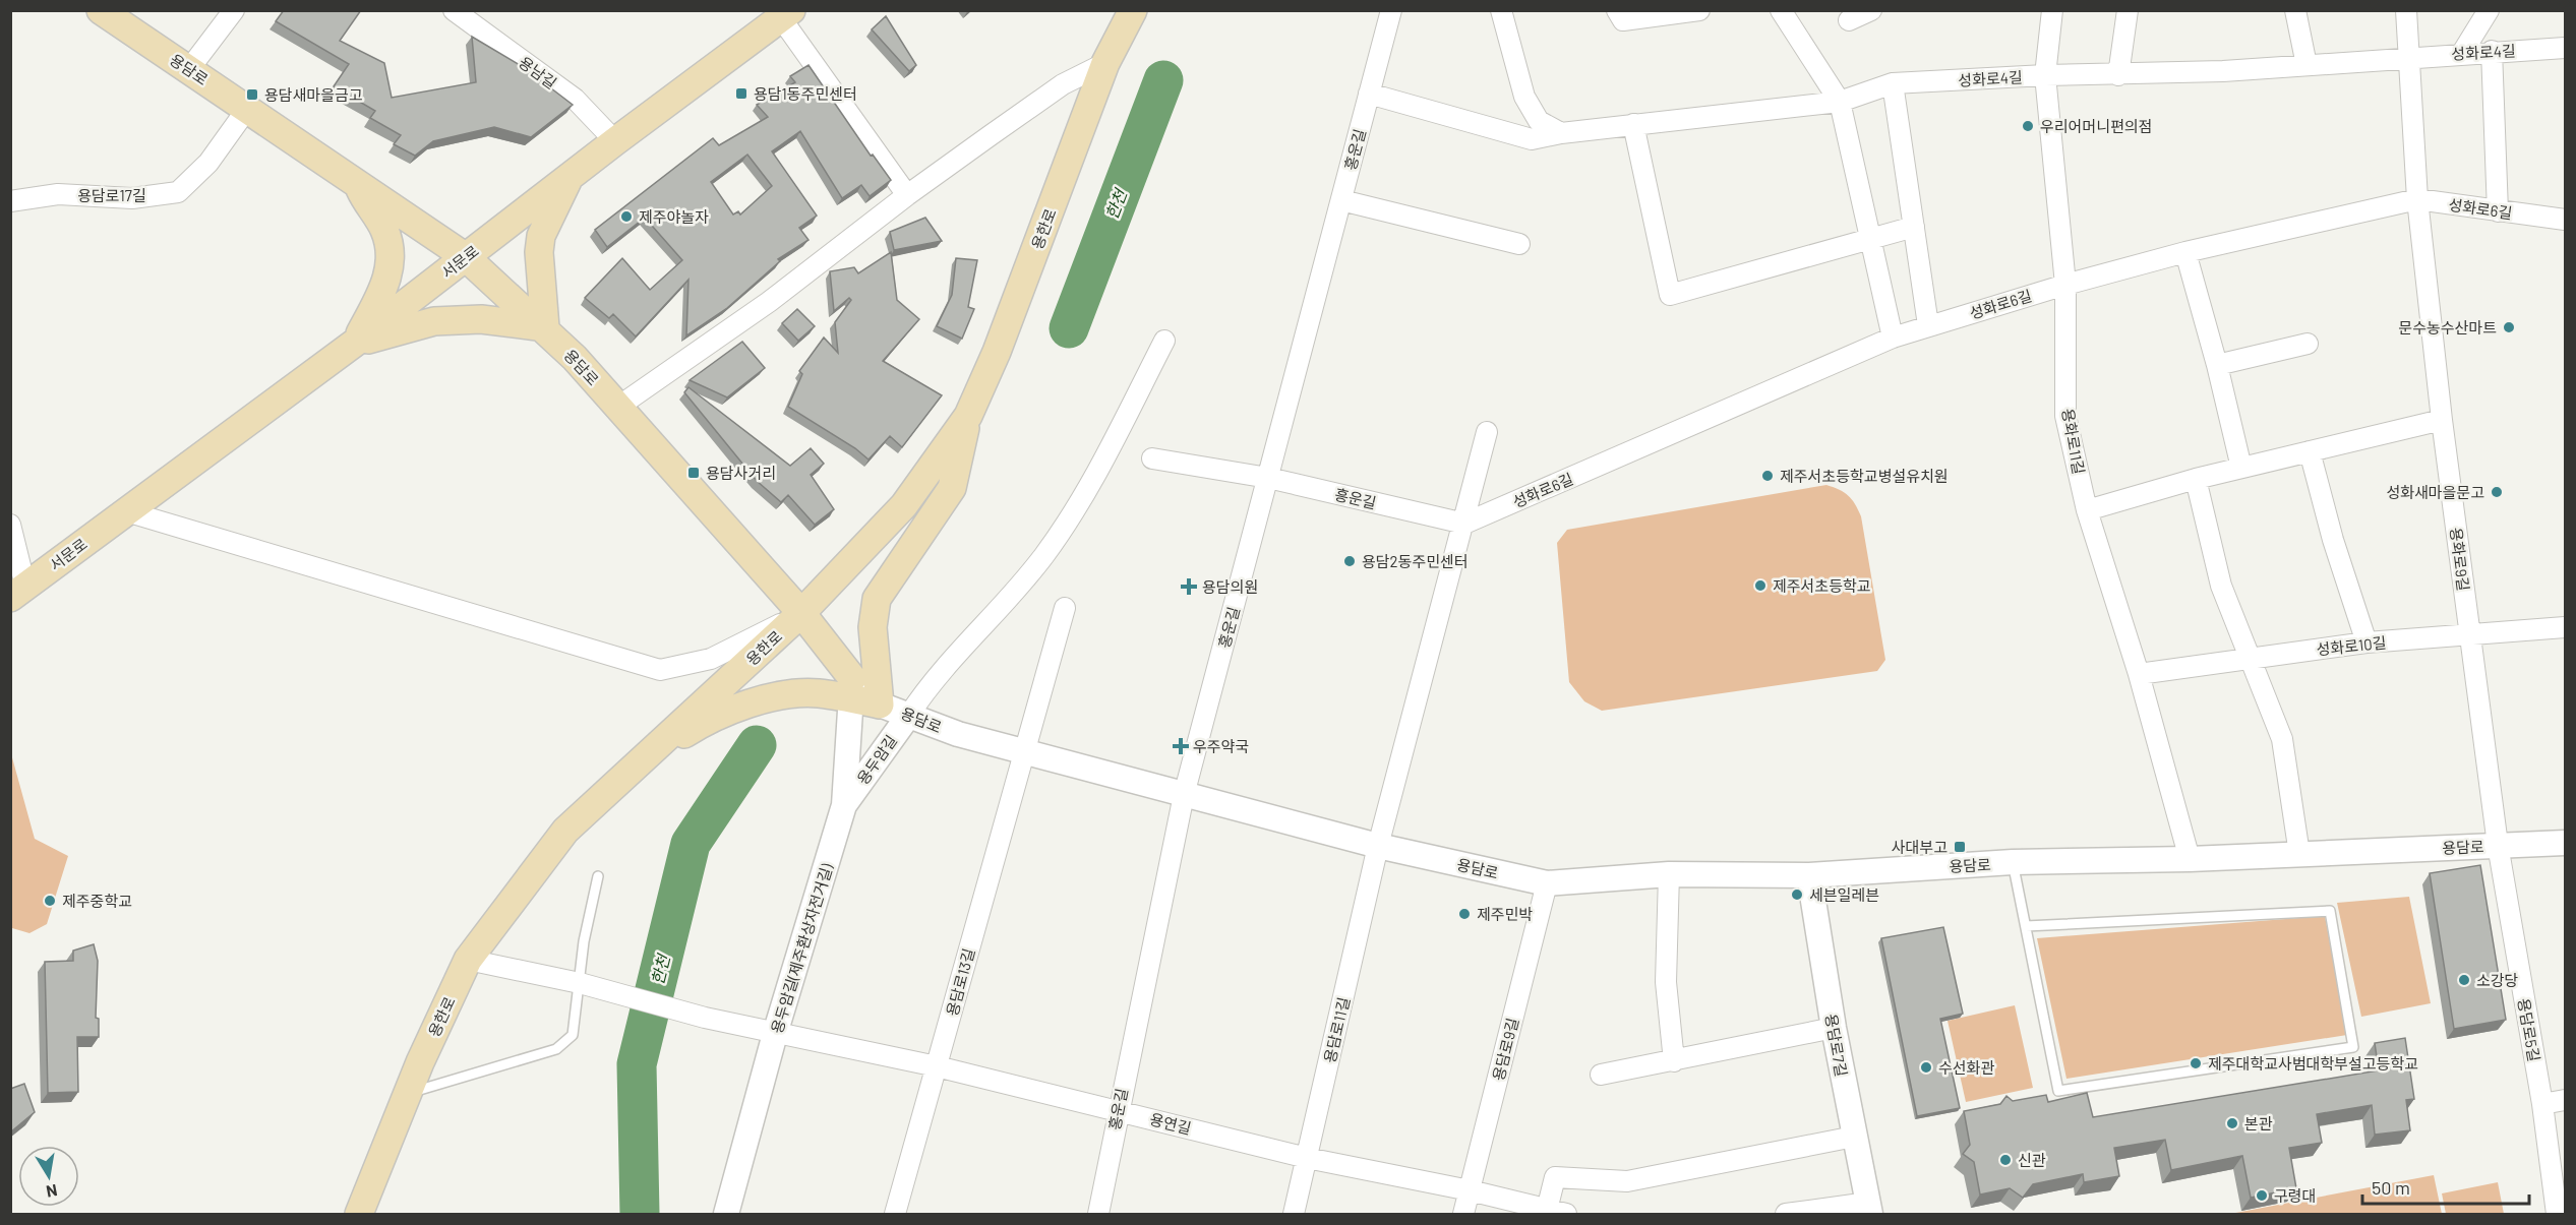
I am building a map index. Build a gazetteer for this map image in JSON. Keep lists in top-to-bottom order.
{
  "streets": {
    "main road": ["용담로", "용한로", "서문로"],
    "street": [
      "성화로4길",
      "용남길",
      "홍운길",
      "용담로17길",
      "성화로6길",
      "용화로11길",
      "흥운길",
      "용화로9길",
      "성화로10길",
      "용두암길",
      "용두암길(제주환상자전거길)",
      "용담로13길",
      "용담로11길",
      "용담로5길",
      "용담로7길",
      "용담로9길",
      "용연길"
    ]
  },
  "crossings": [
    ["성화로4길", "홍운길"],
    ["성화로4길", "용화로11길"],
    ["성화로4길", "용화로9길"],
    ["용담로", "홍운길"],
    ["용담로", "용담로17길"],
    ["용담로", "용한로"],
    ["용담로", "서문로"],
    ["용담로", "용화로11길"],
    ["용담로", "용화로9길"],
    ["용담로", "용두암길"],
    ["용담로", "용두암길(제주환상자전거길)"],
    ["용담로", "용담로13길"],
    ["용담로", "용담로11길"],
    ["용담로", "용담로5길"],
    ["용담로", "용담로7길"],
    ["용담로", "용담로9길"],
    ["용남길", "서문로"],
    ["홍운길", "흥운길"],
    ["홍운길", "용연길"],
    ["성화로6길", "용화로11길"],
    ["성화로6길", "흥운길"],
    ["성화로6길", "용화로9길"],
    ["용한로", "용연길"],
    ["용화로11길", "성화로10길"],
    ["용화로9길", "성화로10길"],
    ["용화로9길", "용담로5길"],
    ["용두암길", "용두암길(제주환상자전거길)"],
    ["용두암길(제주환상자전거길)", "용연길"],
    ["용담로13길", "용연길"],
    ["용담로11길", "용연길"],
    ["용담로9길", "용연길"]
  ],
  "water": ["한천"],
  "places": {
    "transit": [
      "용담1동주민센터",
      "용담새마을금고",
      "용담사거리",
      "사대부고"
    ],
    "other": [
      "우리어머니편의점",
      "제주야놀자",
      "문수농수산마트",
      "제주서초등학교병설유치원",
      "성화새마을문고",
      "용담2동주민센터",
      "제주서초등학교",
      "세븐일레븐",
      "제주중학교",
      "제주민박",
      "소강당",
      "제주대학교사범대학부설고등학교",
      "수선화관",
      "본관",
      "신관",
      "구령대"
    ],
    "health": ["용담의원", "우주약국"]
  },
  "scale_bar": "50 m",
  "north": "bottom"
}
